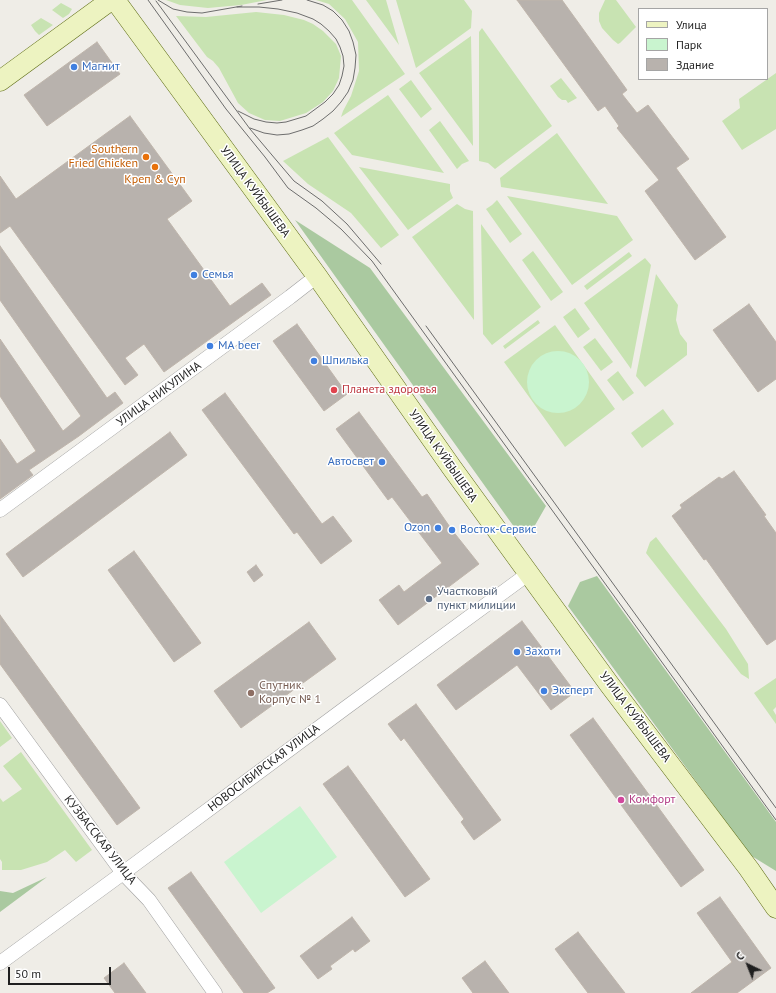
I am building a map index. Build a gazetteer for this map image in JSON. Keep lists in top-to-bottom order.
{
  "streets": {
    "main road": ["УЛИЦА КУЙБЫШЕВА"],
    "street": ["УЛИЦА НИКУЛИНА", "НОВОСИБИРСКАЯ УЛИЦА", "КУЗБАССКАЯ УЛИЦА"]
  },
  "crossings": [
    ["УЛИЦА КУЙБЫШЕВА", "УЛИЦА НИКУЛИНА"],
    ["УЛИЦА КУЙБЫШЕВА", "НОВОСИБИРСКАЯ УЛИЦА"],
    ["НОВОСИБИРСКАЯ УЛИЦА", "КУЗБАССКАЯ УЛИЦА"]
  ],
  "places": [
    "Магнит",
    "Southern Fried Chicken",
    "Креп & Суп",
    "Семья",
    "MA beer",
    "Шпилька",
    "Планета здоровья",
    "Автосвет",
    "Ozon",
    "Восток-Сервис",
    "Участковый пункт милиции",
    "Захоти",
    "Эксперт",
    "Спутник. Корпус № 1",
    "Комфорт"
  ],
  "legend": ["Улица", "Парк", "Здание"],
  "scale_bar": "50 m",
  "north": "top left"
}
